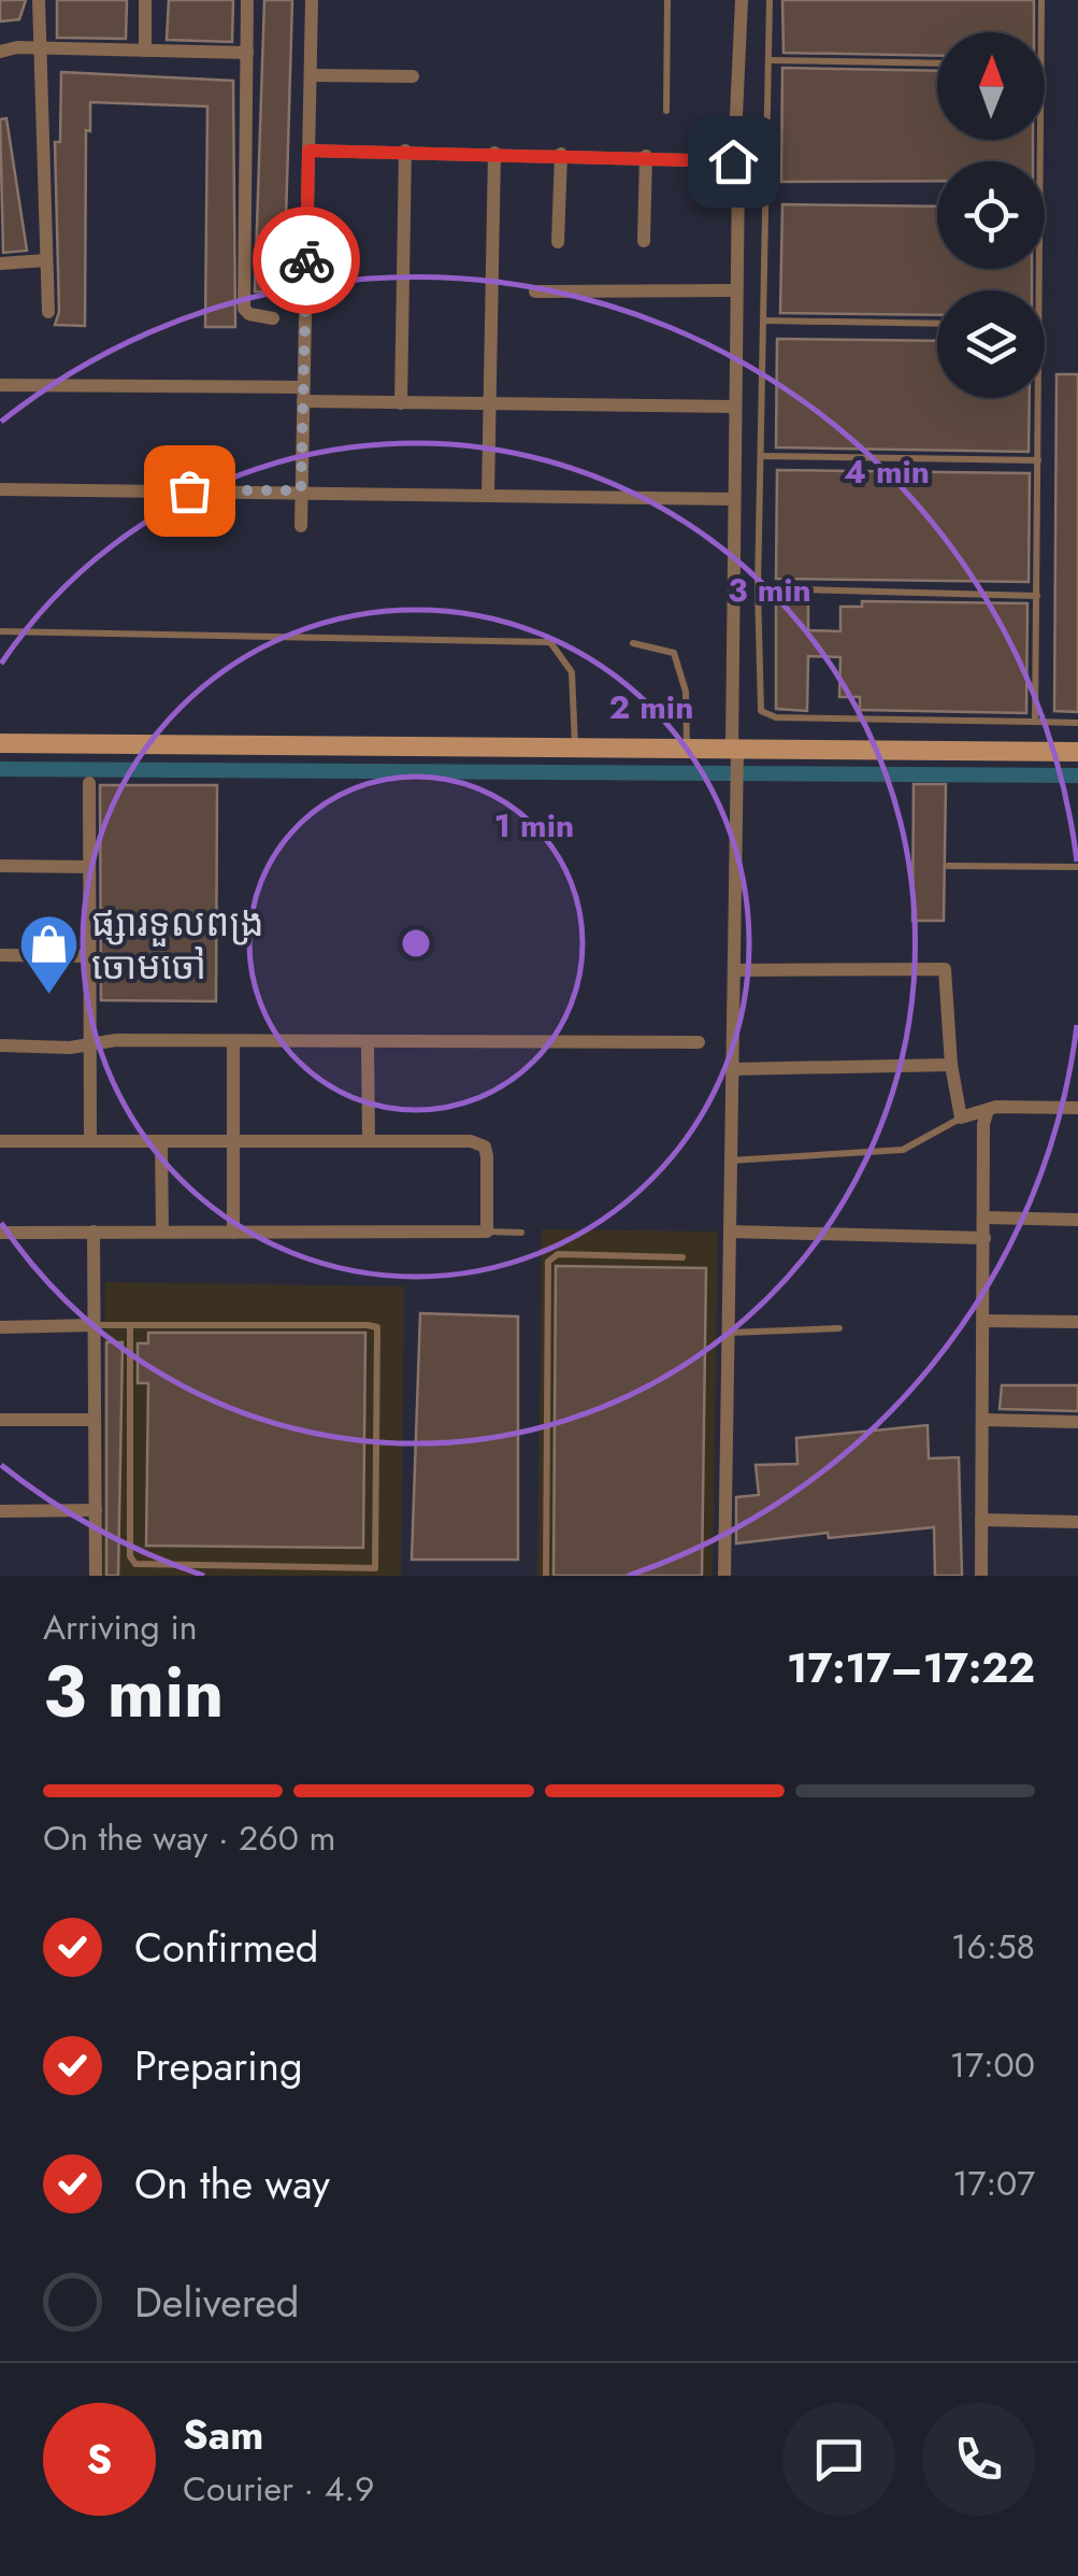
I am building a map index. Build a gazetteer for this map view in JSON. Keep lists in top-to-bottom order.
{
  "places": {
    "shop": ["ផ្សារទួលពង្រ ចោមចៅ"]
  },
  "north": "top",
  "page": {
    "heading": ["3 min", "Arriving in", "17:17–17:22"],
    "panel": ["Sam", "Courier · 4.9"],
    "bar": "On the way · 260 m",
    "list": [
      ["Confirmed", "16:58"],
      ["Preparing", "17:00"],
      ["On the way", "17:07"],
      "Delivered"
    ],
    "round": "S"
  },
  "rings": [
    "4 min",
    "3 min",
    "2 min",
    "1 min"
  ]
}
